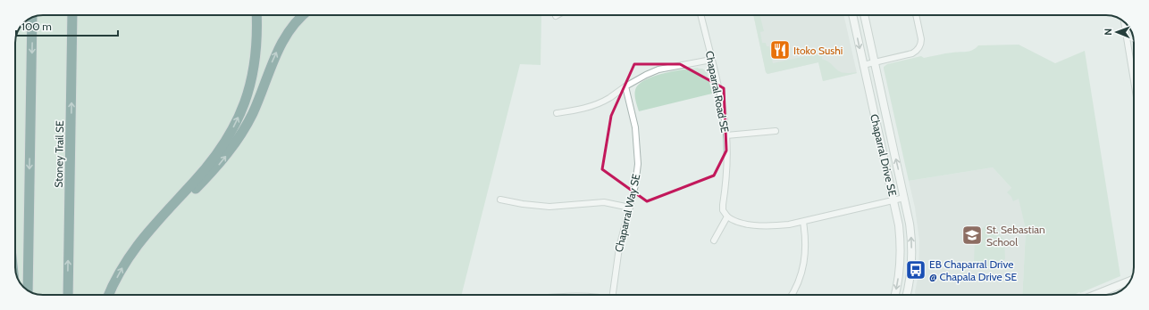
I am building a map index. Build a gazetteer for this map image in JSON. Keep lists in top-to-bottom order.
{
  "streets": {
    "highway": ["Stoney Trail SE"],
    "street": ["Chaparral Road SE", "Chaparral Drive SE", "Chaparral Way SE"]
  },
  "places": {
    "restaurant": ["Itoko Sushi"],
    "school or university": ["St. Sebastian School"],
    "bus stop": ["EB Chaparral Drive @ Chapala Drive SE"]
  },
  "scale_bar": "100 m",
  "north": "left"
}
